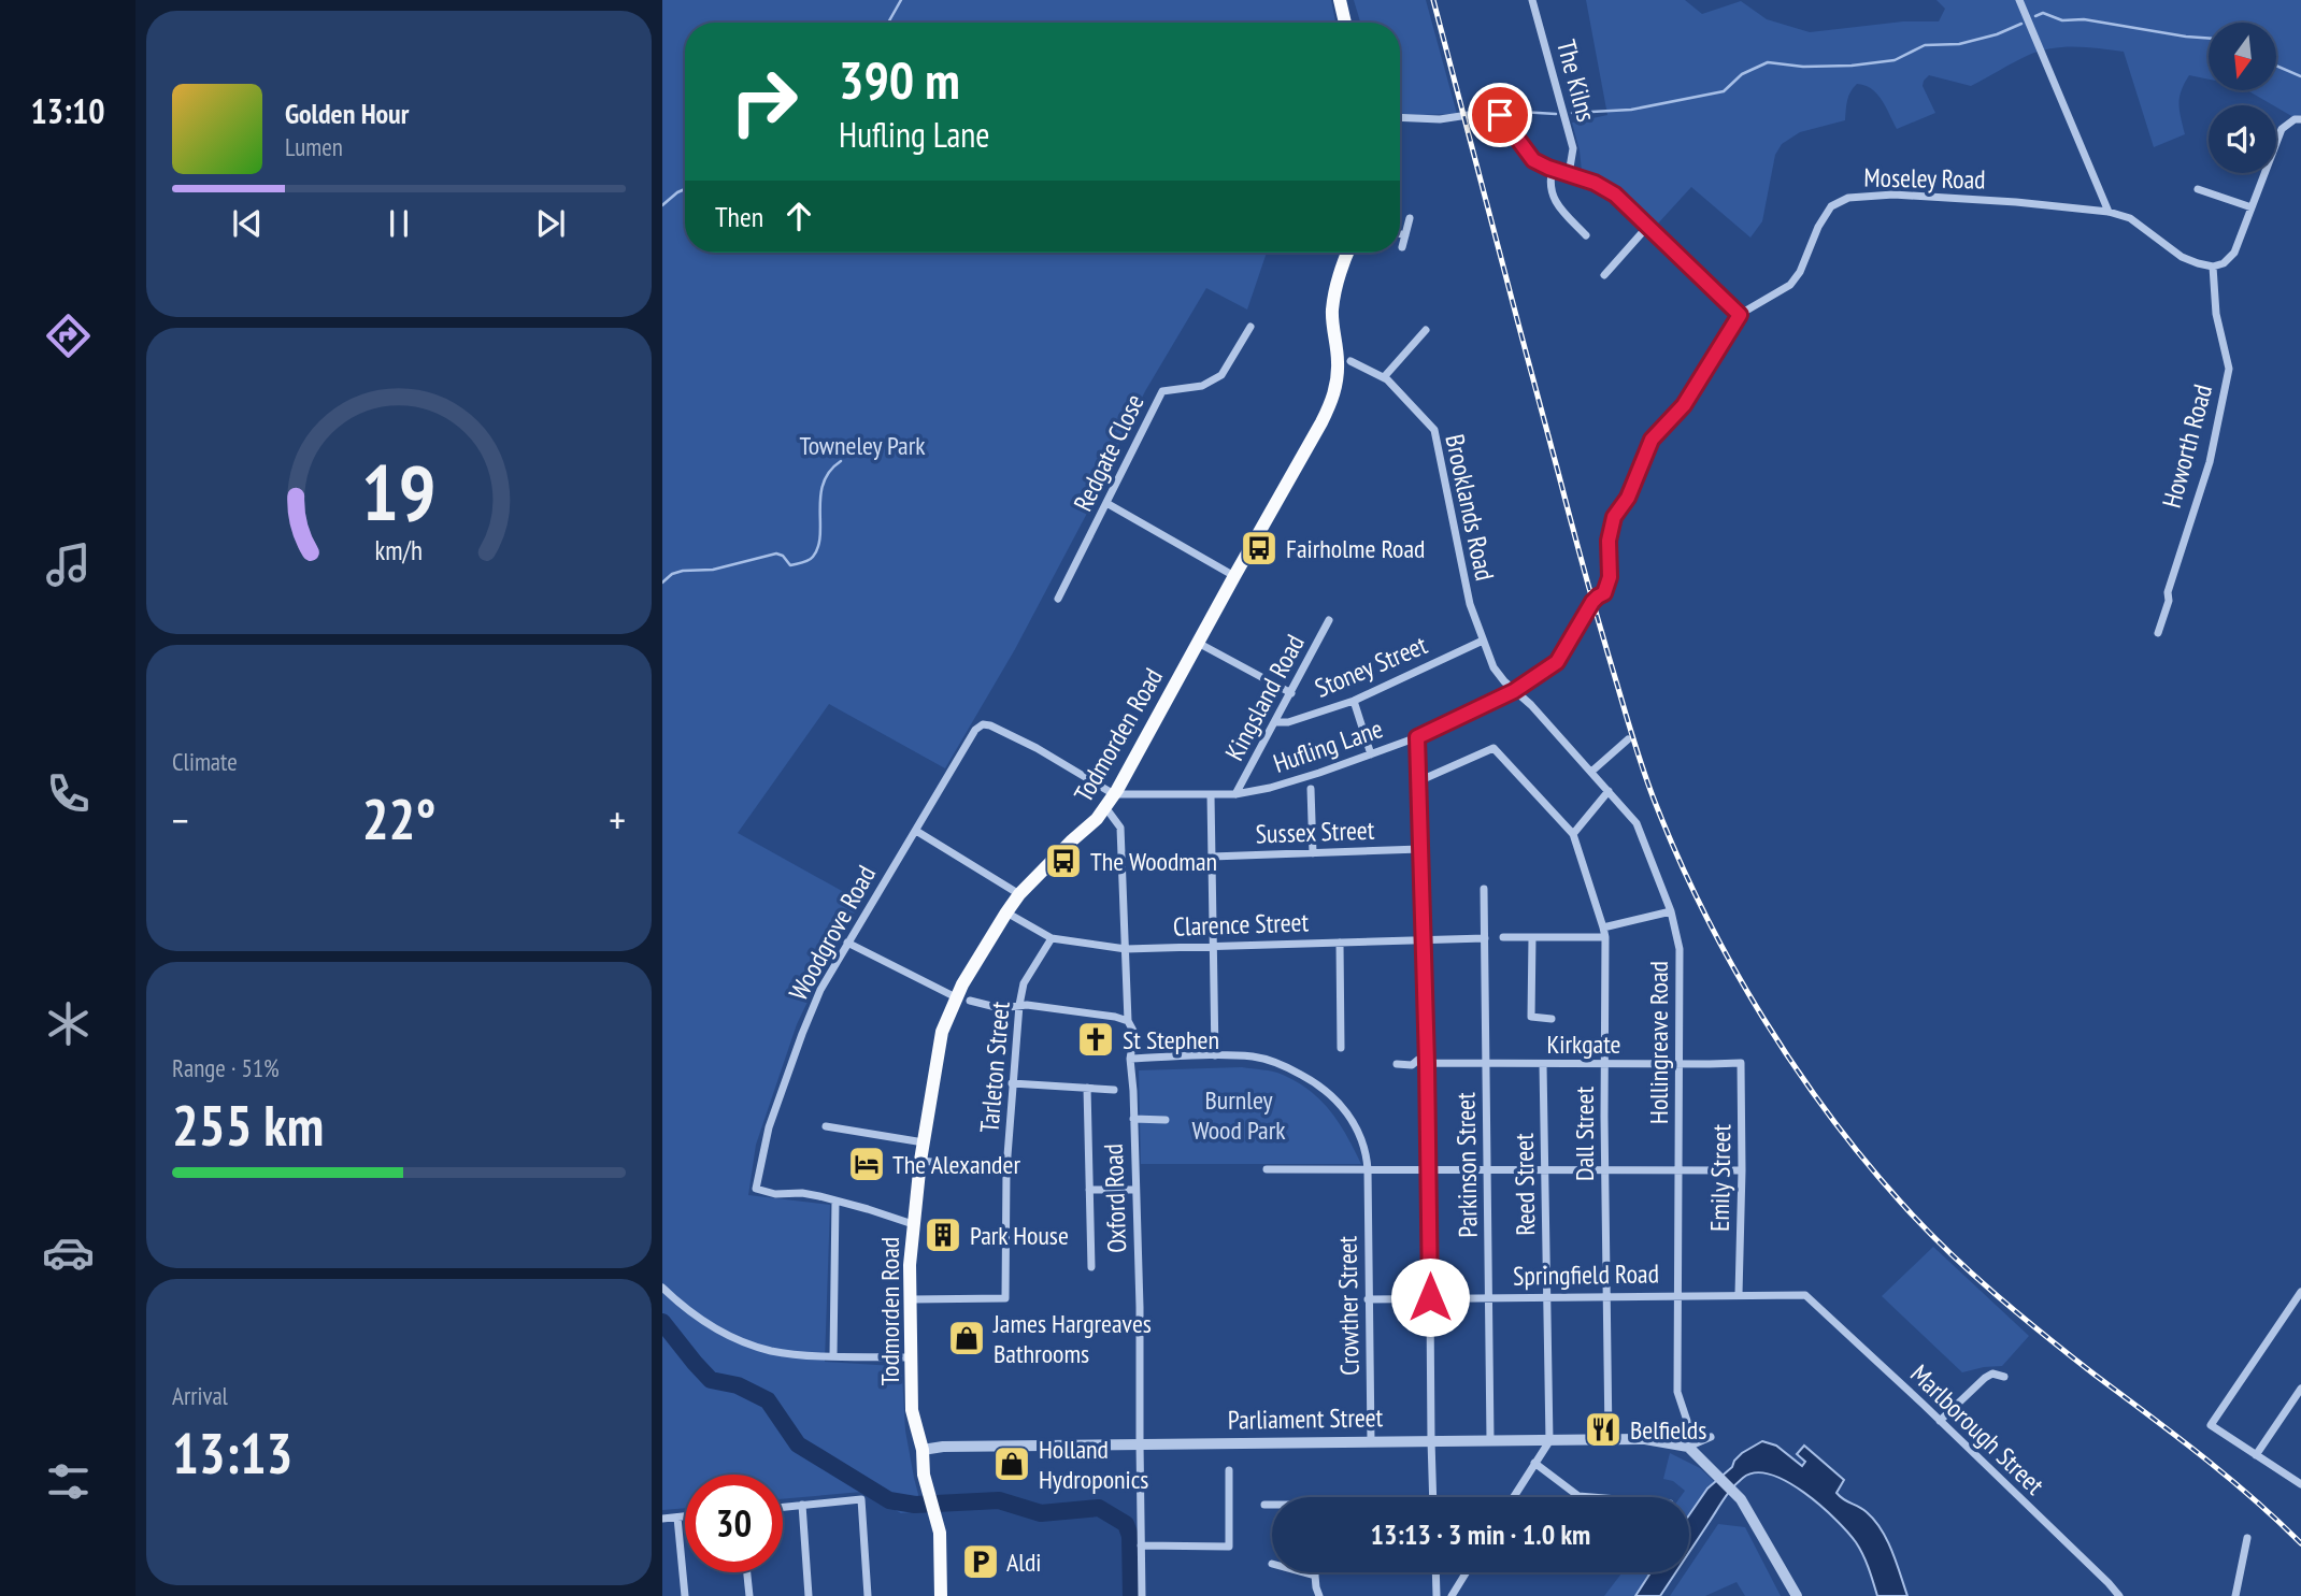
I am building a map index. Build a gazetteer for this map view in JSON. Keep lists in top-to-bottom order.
{
  "streets": {
    "highway": ["Todmorden Road"],
    "street": [
      "The Kilns",
      "Moseley Road",
      "Howorth Road",
      "Redgate Close",
      "Brooklands Road",
      "Stoney Street",
      "Kingsland Road",
      "Hufling Lane",
      "Sussex Street",
      "Clarence Street",
      "Woodgrove Road",
      "Hollingreave Road",
      "Kirkgate",
      "Tarleton Street",
      "Dall Street",
      "Parkinson Street",
      "Emily Street",
      "Reed Street",
      "Oxford Road",
      "Springfield Road",
      "Crowther Street",
      "Parliament Street",
      "Marlborough Street"
    ]
  },
  "crossings": [
    ["Moseley Road", "Howorth Road"],
    ["Moseley Road", "Hufling Lane"],
    ["Brooklands Road", "Stoney Street"],
    ["Brooklands Road", "Hufling Lane"],
    ["Brooklands Road", "Hollingreave Road"],
    ["Stoney Street", "Kingsland Road"],
    ["Kingsland Road", "Hufling Lane"],
    ["Todmorden Road", "Hufling Lane"],
    ["Todmorden Road", "Clarence Street"],
    ["Todmorden Road", "Woodgrove Road"],
    ["Todmorden Road", "Tarleton Street"],
    ["Todmorden Road", "Oxford Road"],
    ["Todmorden Road", "Parliament Street"],
    ["Hufling Lane", "Woodgrove Road"],
    ["Hufling Lane", "Hollingreave Road"],
    ["Clarence Street", "Tarleton Street"],
    ["Clarence Street", "Parkinson Street"],
    ["Clarence Street", "Oxford Road"],
    ["Hollingreave Road", "Kirkgate"],
    ["Hollingreave Road", "Springfield Road"],
    ["Hollingreave Road", "Parliament Street"],
    ["Kirkgate", "Dall Street"],
    ["Kirkgate", "Parkinson Street"],
    ["Kirkgate", "Emily Street"],
    ["Kirkgate", "Reed Street"],
    ["Dall Street", "Springfield Road"],
    ["Dall Street", "Parliament Street"],
    ["Parkinson Street", "Springfield Road"],
    ["Parkinson Street", "Parliament Street"],
    ["Emily Street", "Springfield Road"],
    ["Reed Street", "Springfield Road"],
    ["Reed Street", "Parliament Street"],
    ["Oxford Road", "Crowther Street"],
    ["Oxford Road", "Parliament Street"],
    ["Springfield Road", "Crowther Street"],
    ["Springfield Road", "Marlborough Street"],
    ["Crowther Street", "Parliament Street"]
  ],
  "parks": ["Towneley Park", "Burnley Wood Park"],
  "places": {
    "bus stop": ["Fairholme Road", "The Woodman"],
    "church": ["St Stephen"],
    "hotel": ["The Alexander"],
    "building": ["Park House"],
    "shop": ["James Hargreaves Bathrooms", "Holland Hydroponics"],
    "restaurant": ["Belfields"],
    "parking": ["Aldi"]
  },
  "north": "bottom",
  "page": {
    "tabs": "13:10",
    "turn": ["390 m", "Hufling Lane"],
    "song": ["Golden Hour", "Lumen"],
    "then": "Then",
    "tile": [
      "Climate",
      ["Range · 51%", "255 km"],
      ["Arrival", "13:13"]
    ],
    "heat": ["−", "22°", "+"],
    "limit": "30",
    "trip": "13:13 · 3 min · 1.0 km",
    "gauge": ["19", "km/h"]
  }
}
